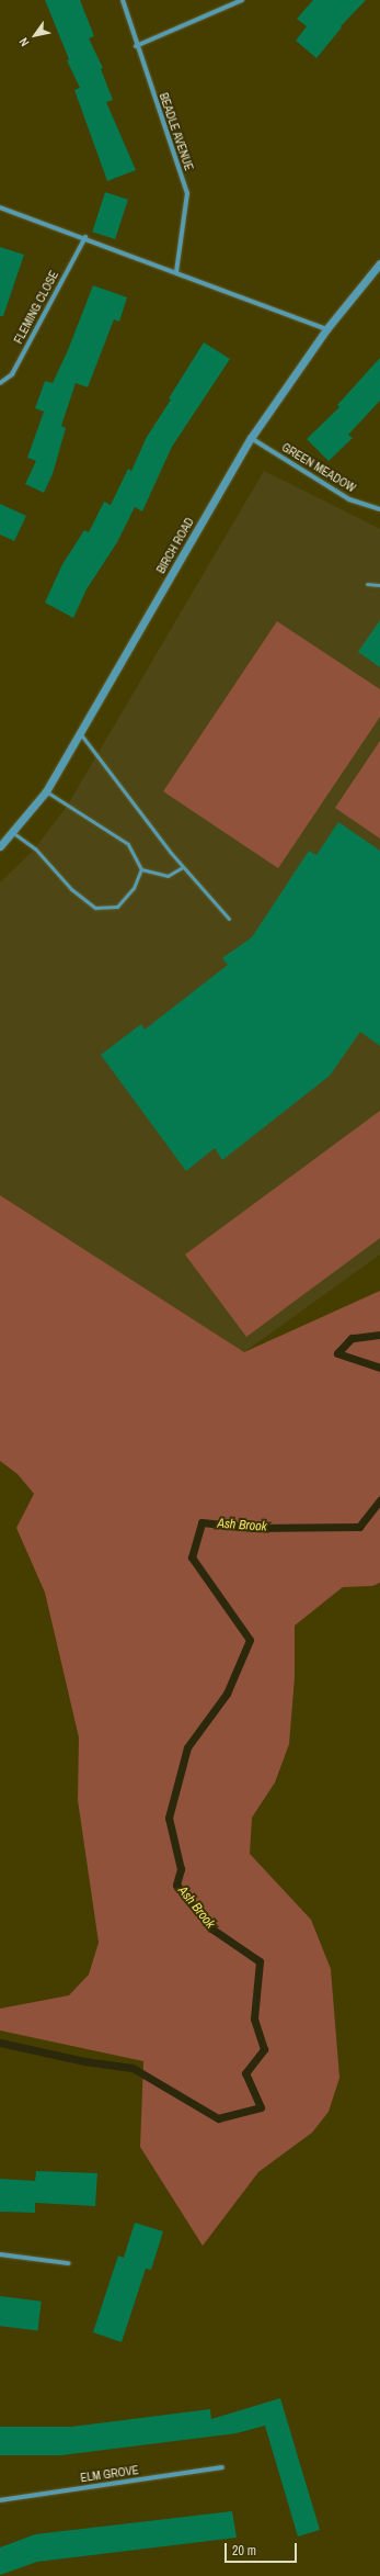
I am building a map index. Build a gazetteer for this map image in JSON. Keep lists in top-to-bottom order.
{
  "streets": {
    "street": [
      "BEADLE AVENUE",
      "FLEMING CLOSE",
      "GREEN MEADOW",
      "BIRCH ROAD",
      "ELM GROVE"
    ]
  },
  "crossings": [
    ["GREEN MEADOW", "BIRCH ROAD"]
  ],
  "water": ["Ash Brook"],
  "scale_bar": "20 m",
  "north": "bottom left"
}
